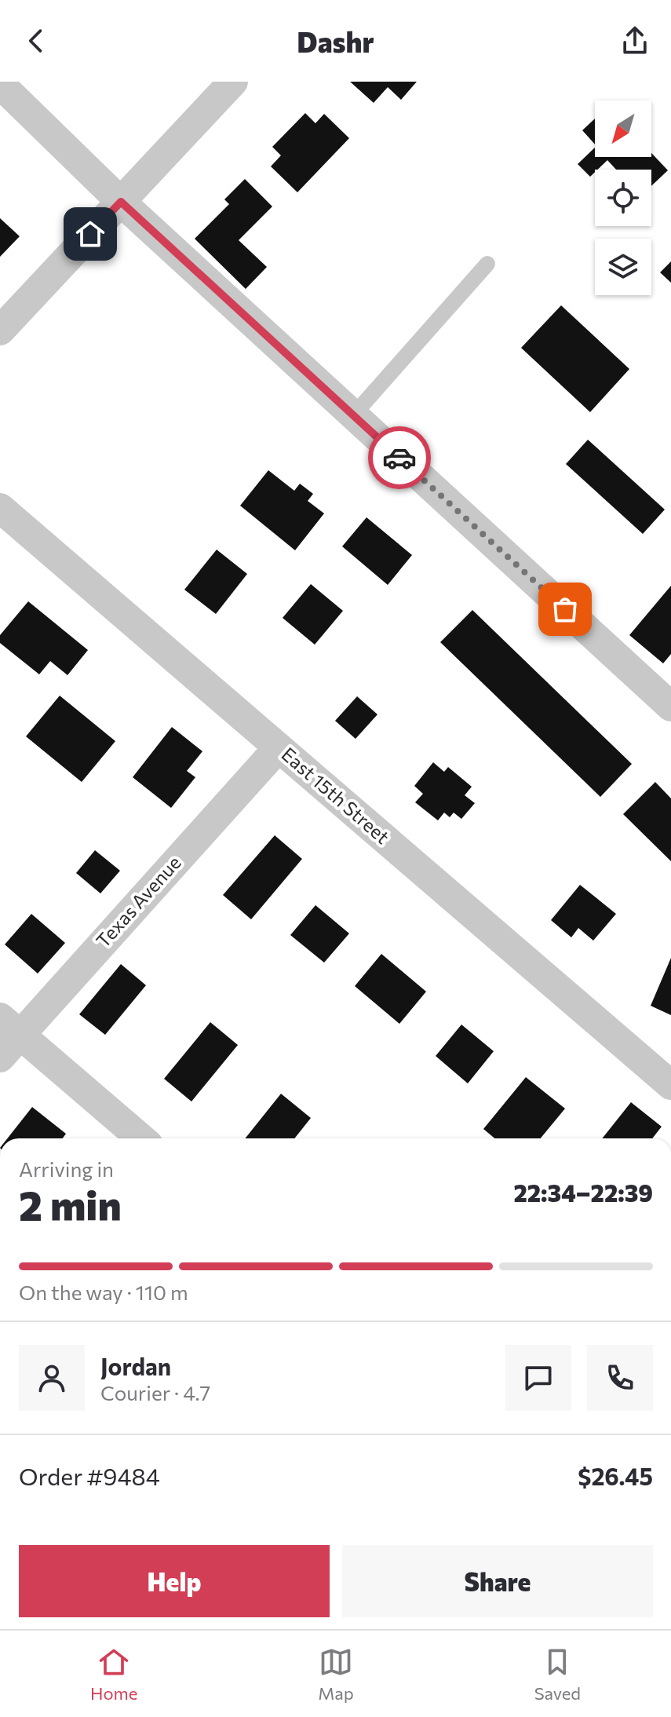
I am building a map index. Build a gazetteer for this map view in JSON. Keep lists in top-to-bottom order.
{
  "streets": {
    "street": ["East 15th Street", "Texas Avenue"]
  },
  "crossings": [
    ["East 15th Street", "Texas Avenue"]
  ],
  "north": "bottom left",
  "page": {
    "header": "Dashr",
    "heading": ["2 min", "Arriving in", "22:34–22:39"],
    "panel": [
      "Jordan",
      "Courier · 4.7",
      "Order #9484",
      "$26.45"
    ],
    "bar": "On the way · 110 m",
    "buttons": ["Help", "Share"],
    "tabs": ["Home", "Map", "Saved"]
  }
}
